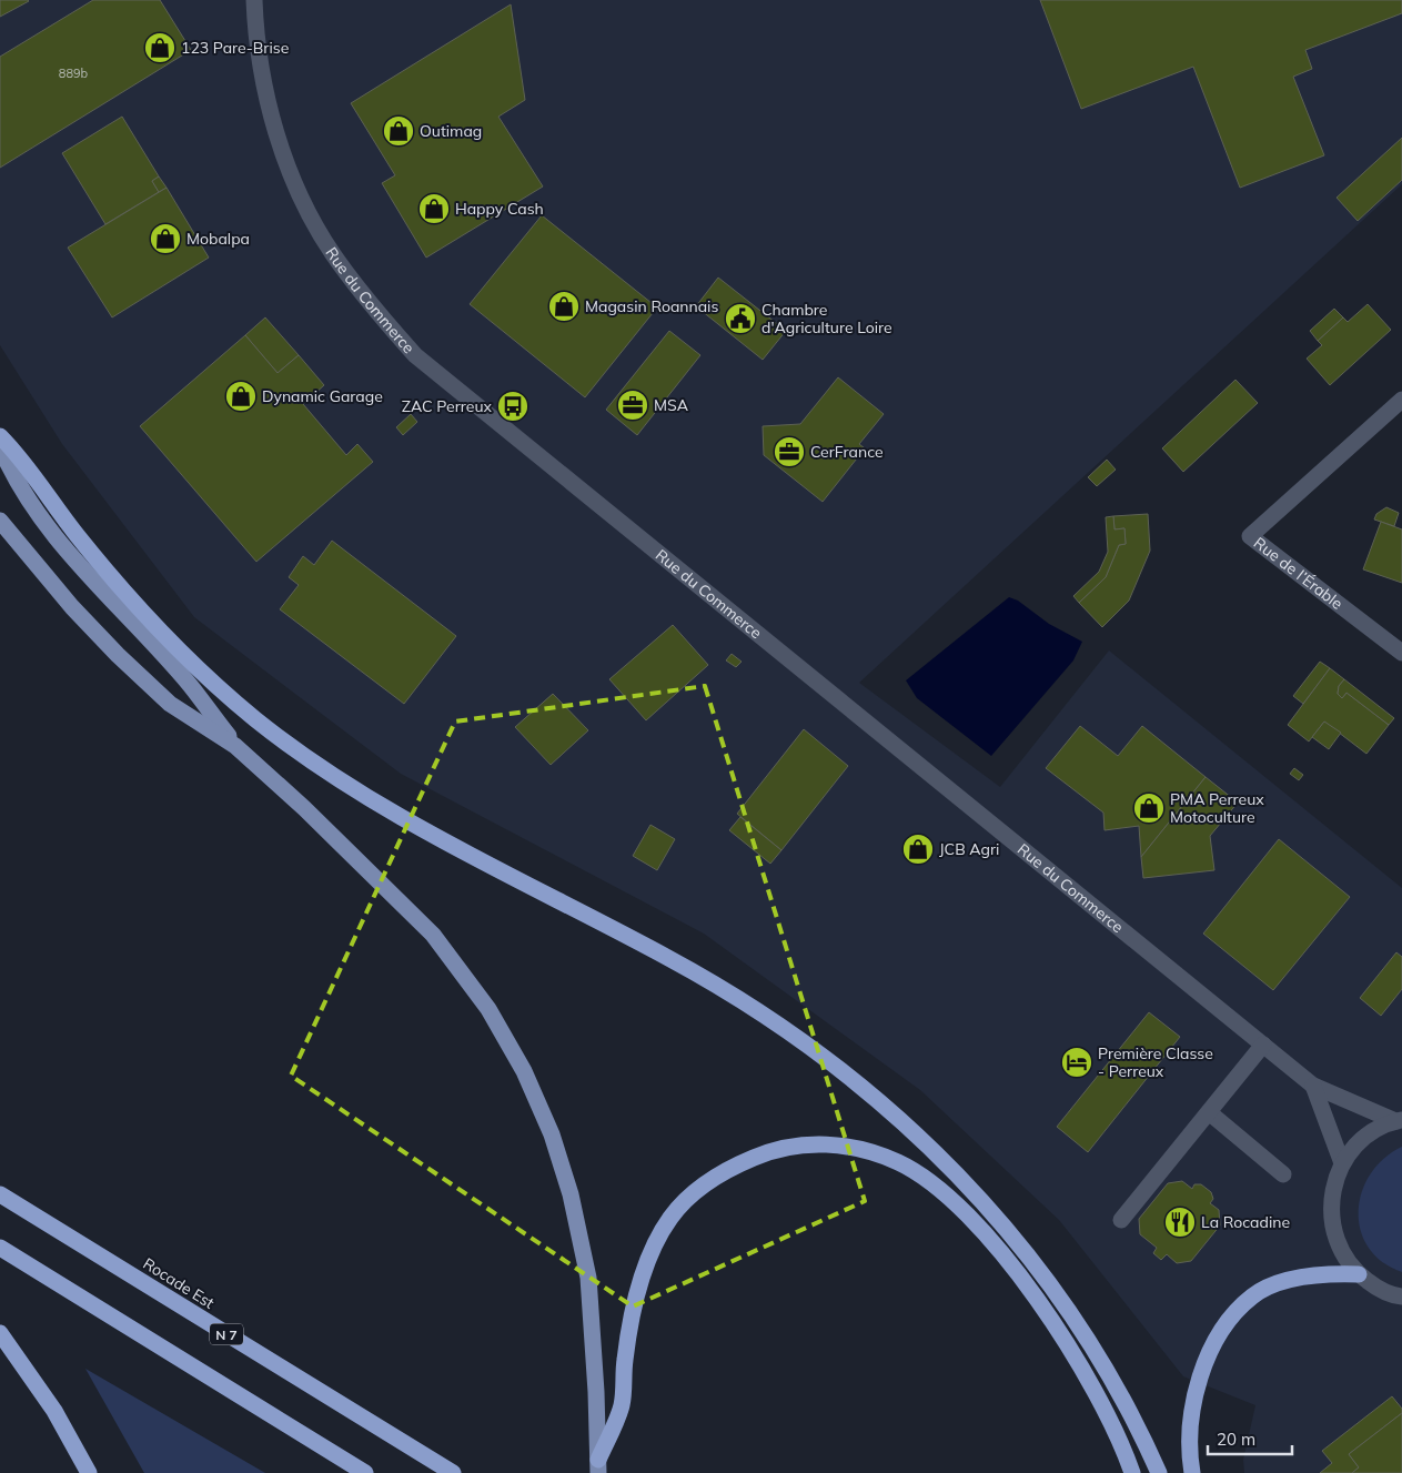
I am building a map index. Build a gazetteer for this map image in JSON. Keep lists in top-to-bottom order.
{
  "streets": {
    "highway": ["Rocade Est", "N 7"],
    "street": ["Rue du Commerce", "Rue de l’Érable"]
  },
  "places": {
    "shop": [
      "123 Pare-Brise",
      "Outimag",
      "Happy Cash",
      "Mobalpa",
      "Magasin Roannais",
      "Dynamic Garage",
      "PMA Perreux Motoculture",
      "JCB Agri"
    ],
    "public building": ["Chambre d'Agriculture Loire"],
    "office": ["MSA", "CerFrance"],
    "bus stop": ["ZAC Perreux"],
    "hotel": ["Première Classe - Perreux"],
    "restaurant": ["La Rocadine"]
  },
  "house_numbers": ["889b"],
  "scale_bar": "20 m"
}
